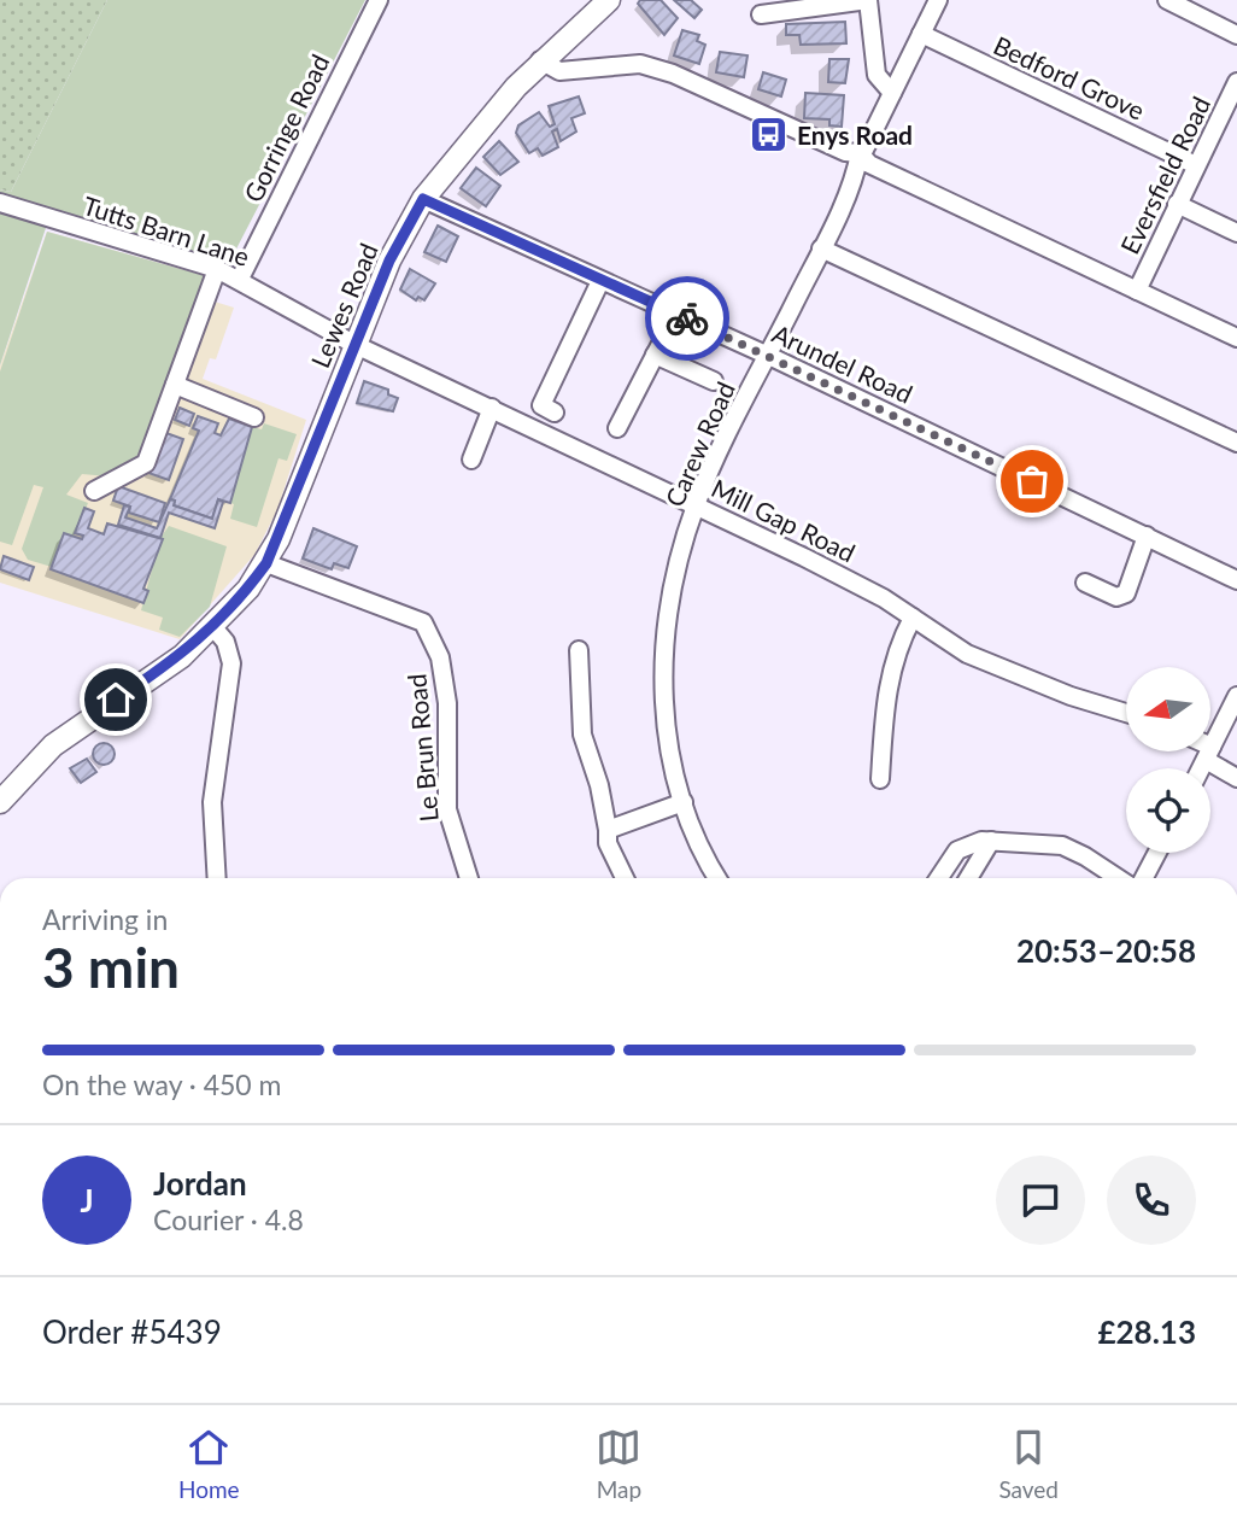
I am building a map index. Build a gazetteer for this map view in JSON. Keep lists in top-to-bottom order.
{
  "streets": {
    "main road": ["Lewes Road"],
    "street": [
      "Bedford Grove",
      "Gorringe Road",
      "Eversfield Road",
      "Tutts Barn Lane",
      "Arundel Road",
      "Carew Road",
      "Mill Gap Road",
      "Le Brun Road"
    ]
  },
  "crossings": [
    ["Bedford Grove", "Eversfield Road"],
    ["Bedford Grove", "Carew Road"],
    ["Gorringe Road", "Tutts Barn Lane"],
    ["Tutts Barn Lane", "Lewes Road"],
    ["Tutts Barn Lane", "Mill Gap Road"],
    ["Lewes Road", "Arundel Road"],
    ["Lewes Road", "Mill Gap Road"],
    ["Lewes Road", "Le Brun Road"],
    ["Arundel Road", "Carew Road"],
    ["Carew Road", "Mill Gap Road"]
  ],
  "places": {
    "bus stop": ["Enys Road"]
  },
  "north": "left",
  "page": {
    "heading": ["3 min", "Arriving in", "20:53–20:58"],
    "panel": [
      "Jordan",
      "Courier · 4.8",
      "Order #5439",
      "£28.13"
    ],
    "bar": "On the way · 450 m",
    "round": "J",
    "tabs": ["Home", "Map", "Saved"]
  }
}
